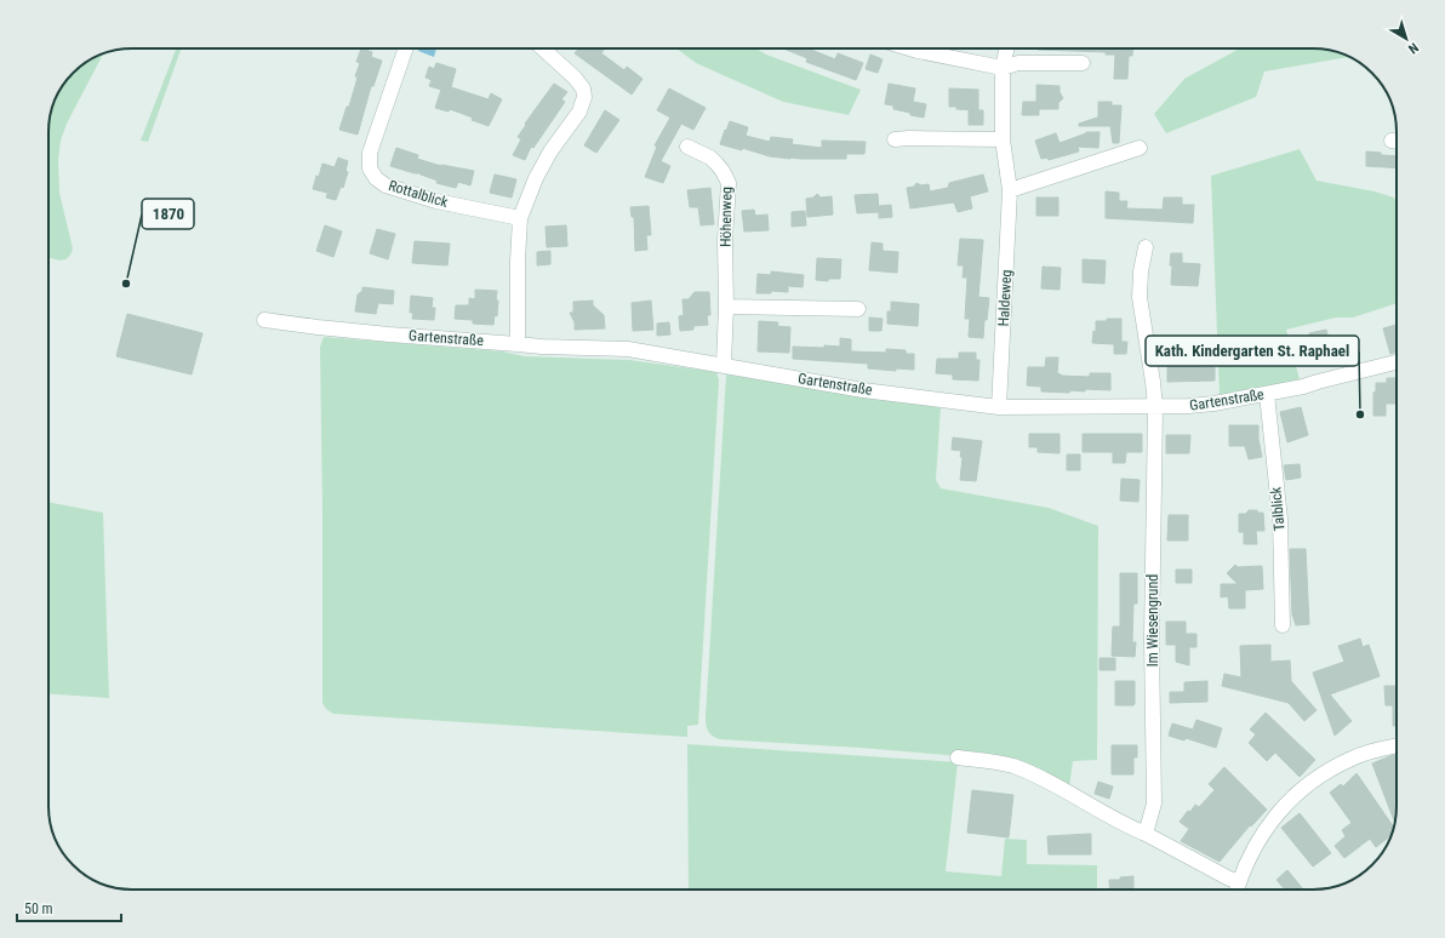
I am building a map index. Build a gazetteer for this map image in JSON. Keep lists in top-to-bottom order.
{
  "streets": {
    "street": [
      "Rottalblick",
      "Höhenweg",
      "Haldeweg",
      "Gartenstraße",
      "Talblick",
      "Im Wiesengrund"
    ]
  },
  "crossings": [
    ["Höhenweg", "Gartenstraße"],
    ["Haldeweg", "Gartenstraße"],
    ["Gartenstraße", "Talblick"],
    ["Gartenstraße", "Im Wiesengrund"]
  ],
  "places": ["1870", "Kath. Kindergarten St. Raphael"],
  "scale_bar": "50 m",
  "north": "bottom right"
}
